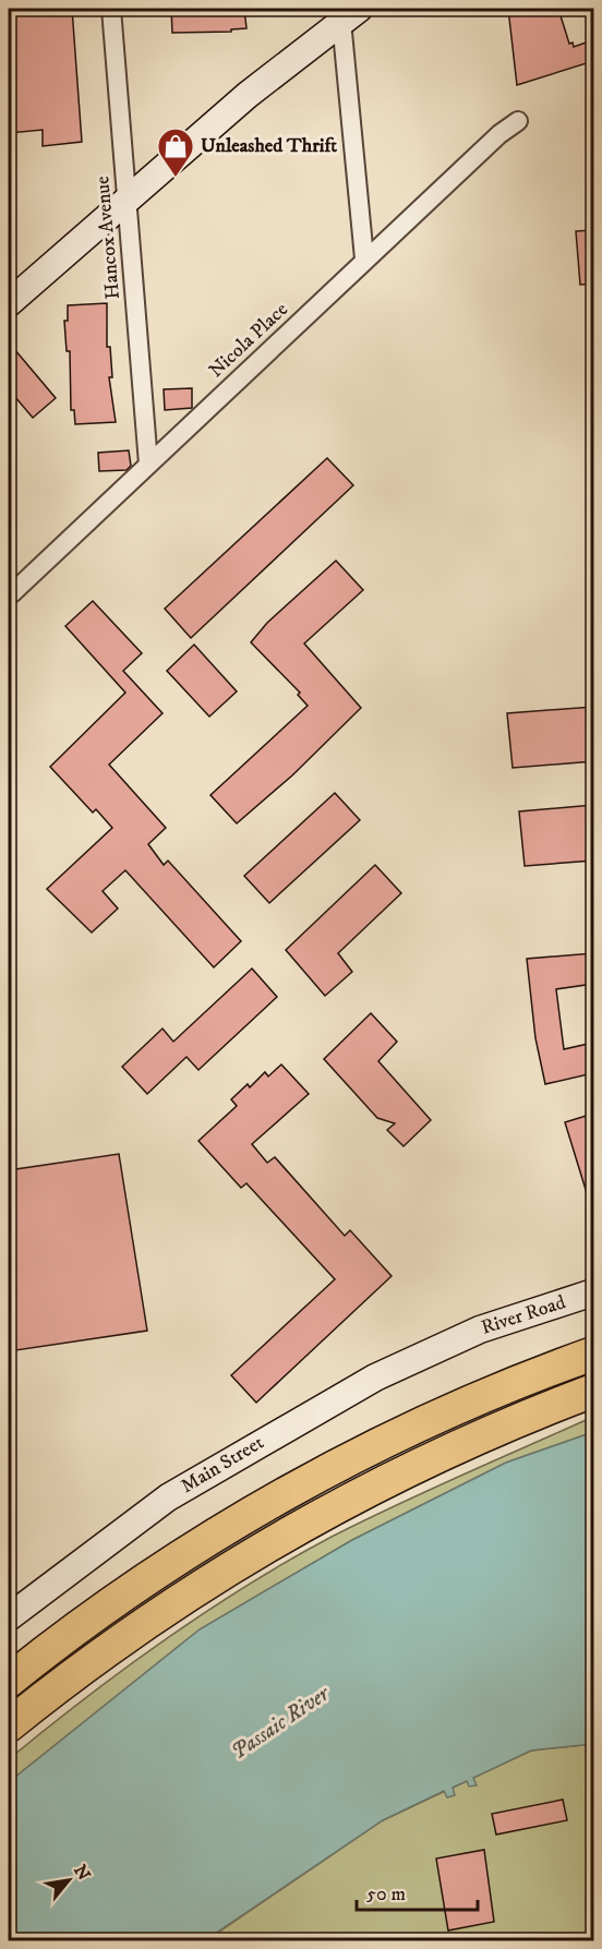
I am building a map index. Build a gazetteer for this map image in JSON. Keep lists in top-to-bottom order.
{
  "streets": {
    "street": [
      "Hancox Avenue",
      "Nicola Place",
      "River Road",
      "Main Street"
    ]
  },
  "crossings": [
    ["Hancox Avenue", "Nicola Place"],
    ["River Road", "Main Street"]
  ],
  "water": ["Passaic River"],
  "places": {
    "shop": ["Unleashed Thrift"]
  },
  "scale_bar": "50 m",
  "north": "top right"
}
